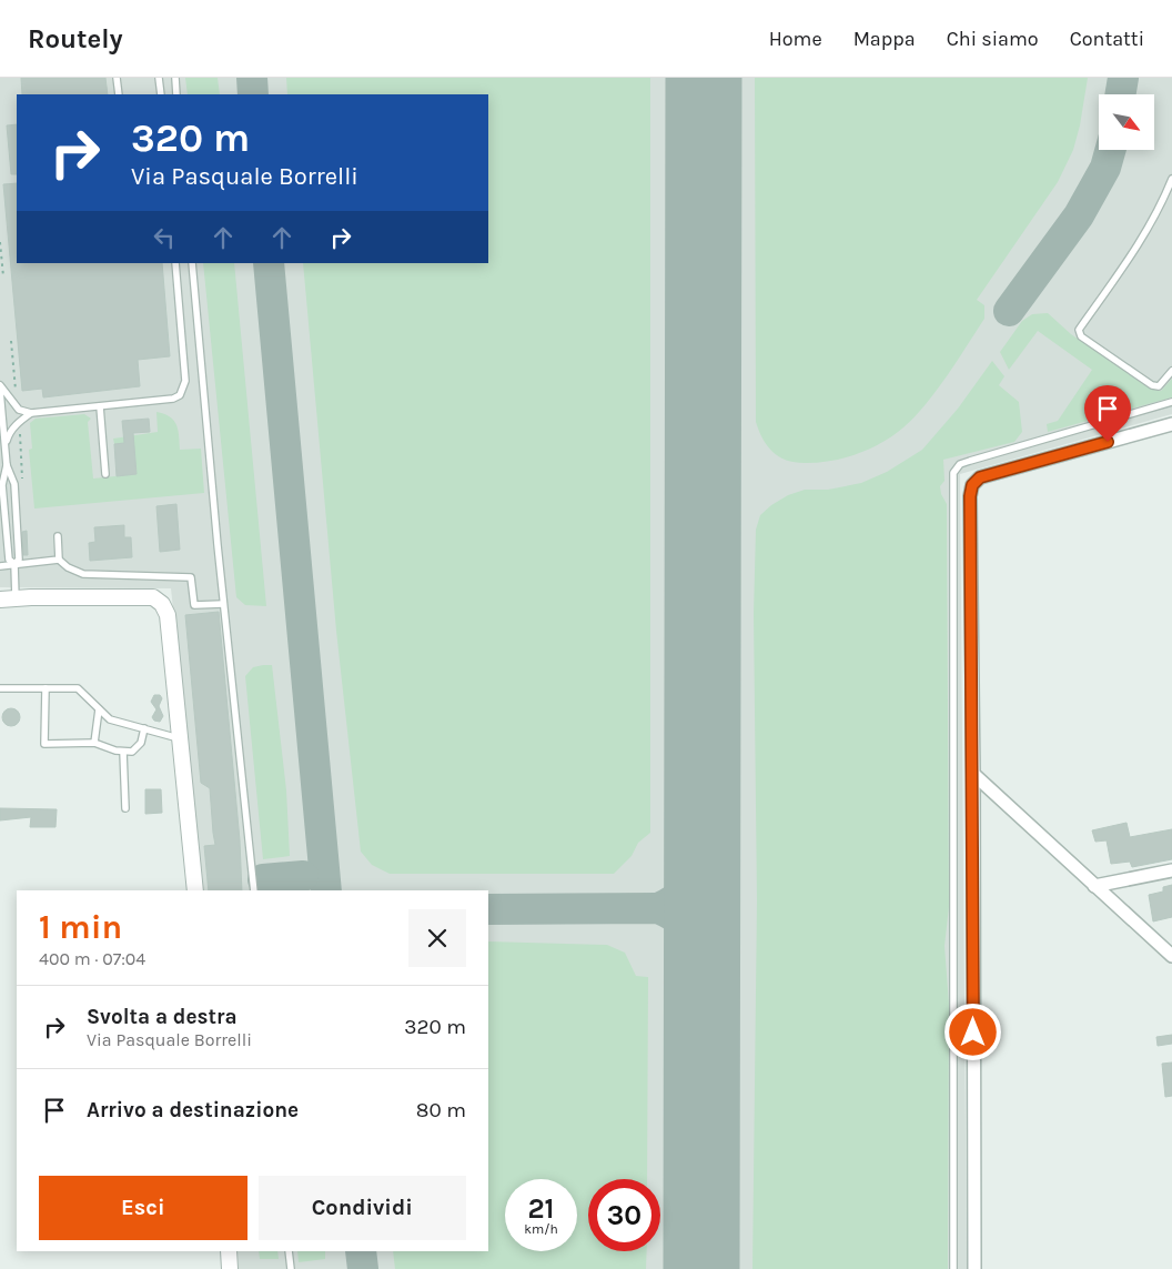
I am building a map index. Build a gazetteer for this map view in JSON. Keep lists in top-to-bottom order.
{
  "north": "bottom right",
  "page": {
    "header": "Routely",
    "nav": [
      "Home",
      "Mappa",
      "Chi siamo",
      "Contatti"
    ],
    "turn": ["320 m", "Via Pasquale Borrelli"],
    "heading": ["1 min", "400 m · 07:04"],
    "list": [
      {
        "name": "Svolta a destra",
        "note": "Via Pasquale Borrelli",
        "value": "320 m"
      },
      {
        "name": "Arrivo a destinazione",
        "value": "80 m"
      }
    ],
    "buttons": ["Esci", "Condividi"],
    "speed": "21 km/h",
    "limit": "30"
  }
}
